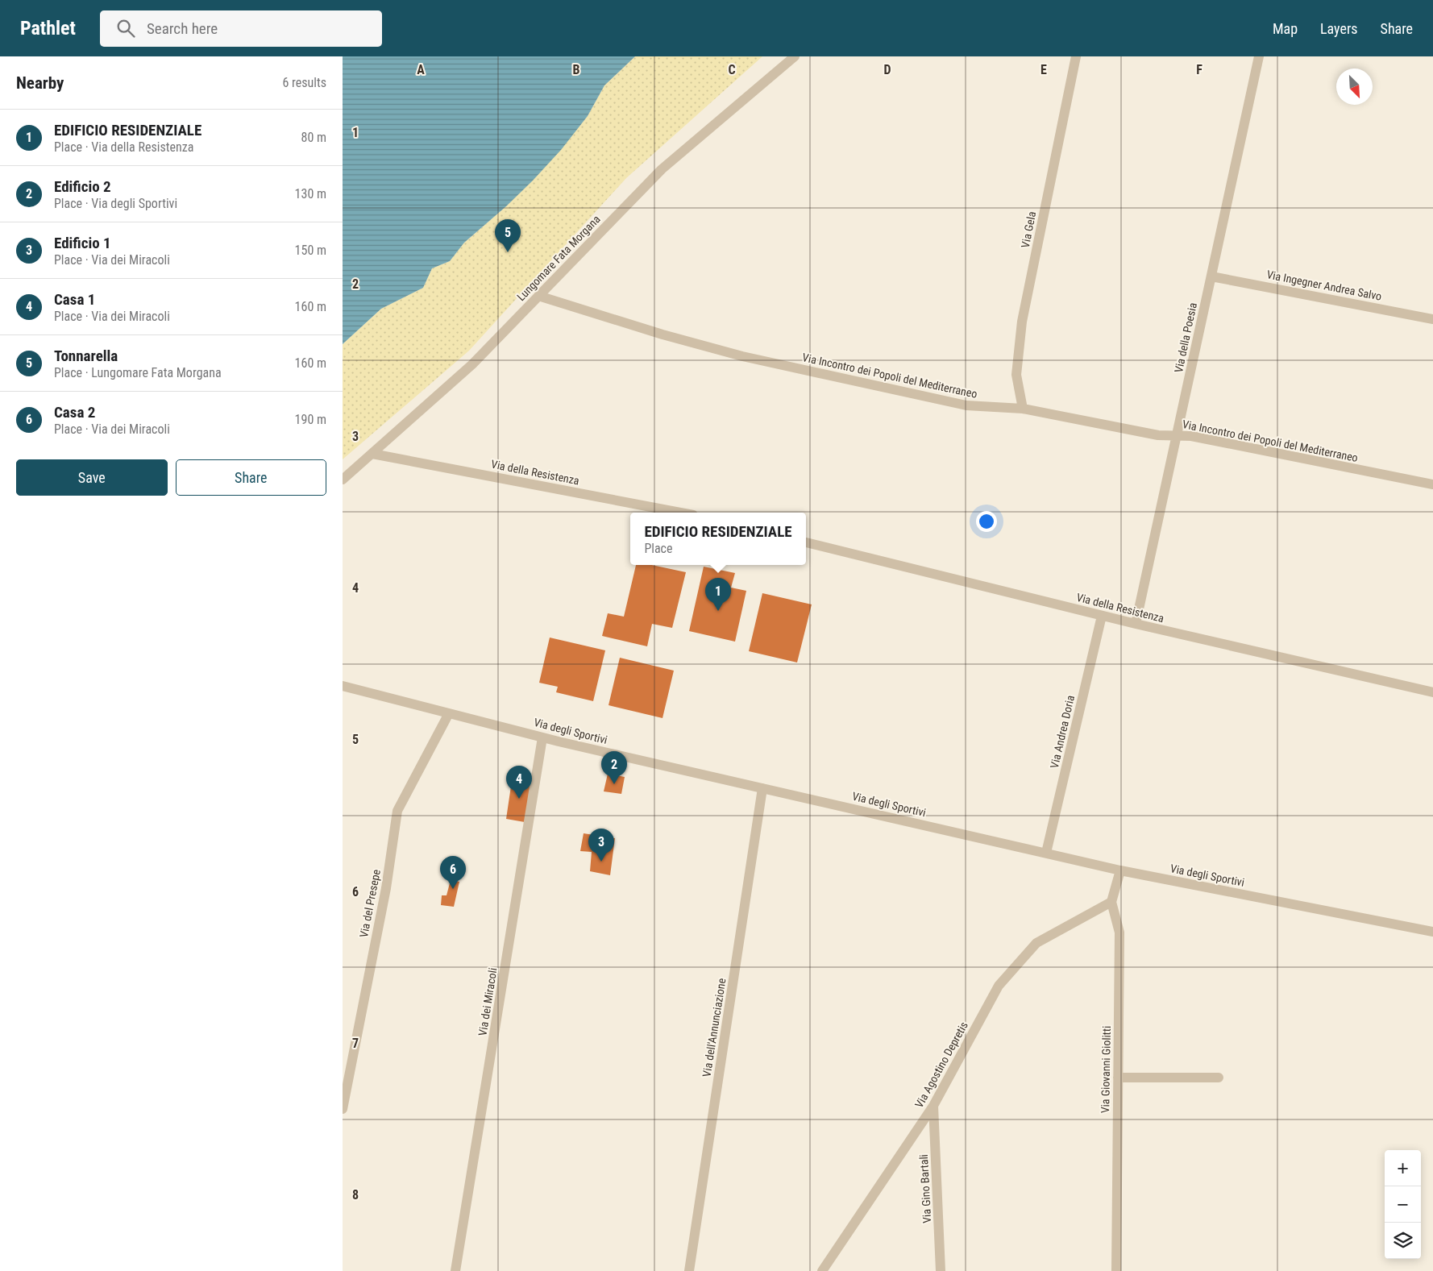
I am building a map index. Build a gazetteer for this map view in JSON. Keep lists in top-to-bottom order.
{
  "streets": {
    "street": [
      "Via Gela",
      "Lungomare Fata Morgana",
      "Via Ingegner Andrea Salvo",
      "Via della Poesia",
      "Via Incontro dei Popoli del Mediterraneo",
      "Via della Resistenza",
      "Via degli Sportivi",
      "Via Andrea Doria",
      "Via del Presepe",
      "Via dei Miracoli",
      "Via dell'Annunciazione",
      "Via Agostino Depretis",
      "Via Giovanni Giolitti",
      "Via Gino Bartali"
    ]
  },
  "crossings": [
    ["Via Gela", "Via Incontro dei Popoli del Mediterraneo"],
    ["Lungomare Fata Morgana", "Via Incontro dei Popoli del Mediterraneo"],
    ["Lungomare Fata Morgana", "Via della Resistenza"],
    ["Via Ingegner Andrea Salvo", "Via della Poesia"],
    ["Via della Poesia", "Via Incontro dei Popoli del Mediterraneo"],
    ["Via della Poesia", "Via della Resistenza"],
    ["Via della Resistenza", "Via Andrea Doria"],
    ["Via degli Sportivi", "Via Andrea Doria"],
    ["Via degli Sportivi", "Via del Presepe"],
    ["Via degli Sportivi", "Via dei Miracoli"],
    ["Via degli Sportivi", "Via dell'Annunciazione"],
    ["Via Agostino Depretis", "Via Giovanni Giolitti"],
    ["Via Agostino Depretis", "Via Gino Bartali"]
  ],
  "north": "bottom right",
  "page": {
    "header": "Pathlet",
    "search": "Search here",
    "nav": ["Map", "Layers", "Share"],
    "heading": ["Nearby", "6 results"],
    "list": [
      {
        "mark": "1",
        "name": "EDIFICIO RESIDENZIALE",
        "note": "Place · Via della Resistenza",
        "value": "80 m"
      },
      {
        "mark": "2",
        "name": "Edificio 2",
        "note": "Place · Via degli Sportivi",
        "value": "130 m"
      },
      {
        "mark": "3",
        "name": "Edificio 1",
        "note": "Place · Via dei Miracoli",
        "value": "150 m"
      },
      {
        "mark": "4",
        "name": "Casa 1",
        "note": "Place · Via dei Miracoli",
        "value": "160 m"
      },
      {
        "mark": "5",
        "name": "Tonnarella",
        "note": "Place · Lungomare Fata Morgana",
        "value": "160 m"
      },
      {
        "mark": "6",
        "name": "Casa 2",
        "note": "Place · Via dei Miracoli",
        "value": "190 m"
      }
    ],
    "pins": [
      "5",
      "1",
      "2",
      "4",
      "3",
      "6"
    ],
    "buttons": ["Save", "Share"],
    "popup": ["EDIFICIO RESIDENZIALE", "Place"],
    "map_buttons": ["+", "−"]
  },
  "grid": {
    "columns": [
      "A",
      "B",
      "C",
      "D",
      "E",
      "F"
    ],
    "rows": [
      "1",
      "2",
      "3",
      "4",
      "5",
      "6",
      "7",
      "8"
    ]
  }
}
